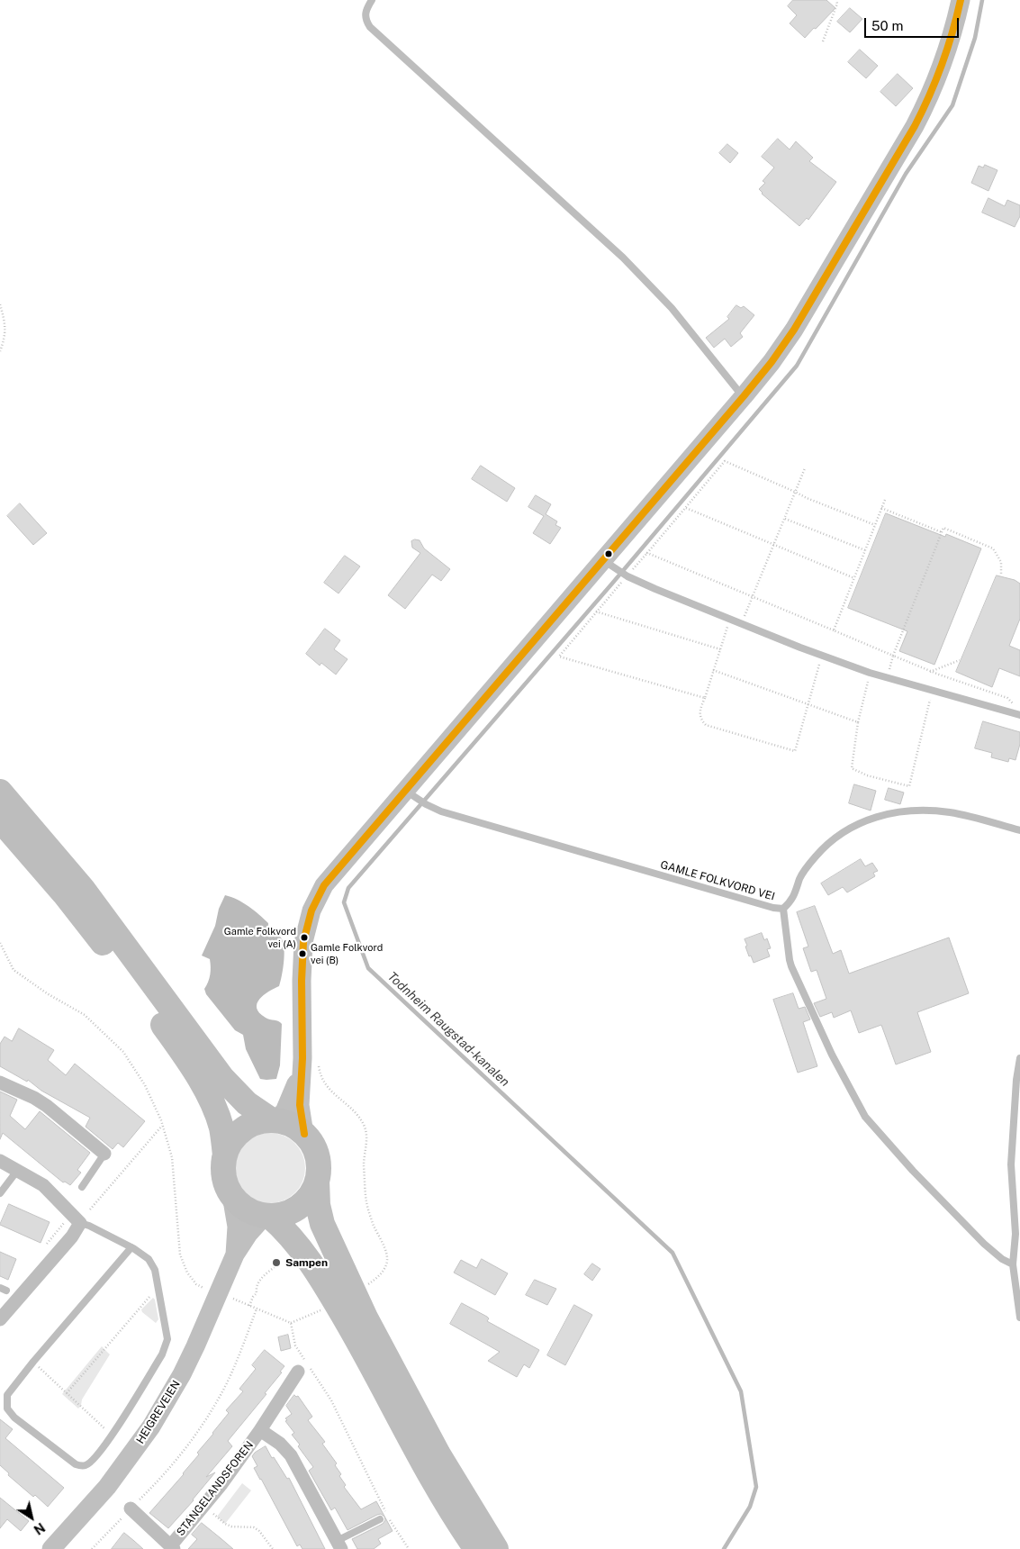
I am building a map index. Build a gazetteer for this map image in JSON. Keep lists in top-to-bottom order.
{
  "streets": {
    "main road": ["HEIGREVEIEN"],
    "street": ["STANGELANDSFOREN"],
    "lane": ["GAMLE FOLKVORD VEI"]
  },
  "water": ["Todnheim Raugstad-kanalen"],
  "places": ["Gamle Folkvord vei (A)", "Gamle Folkvord vei (B)", "Sampen"],
  "scale_bar": "50 m",
  "north": "bottom right"
}
